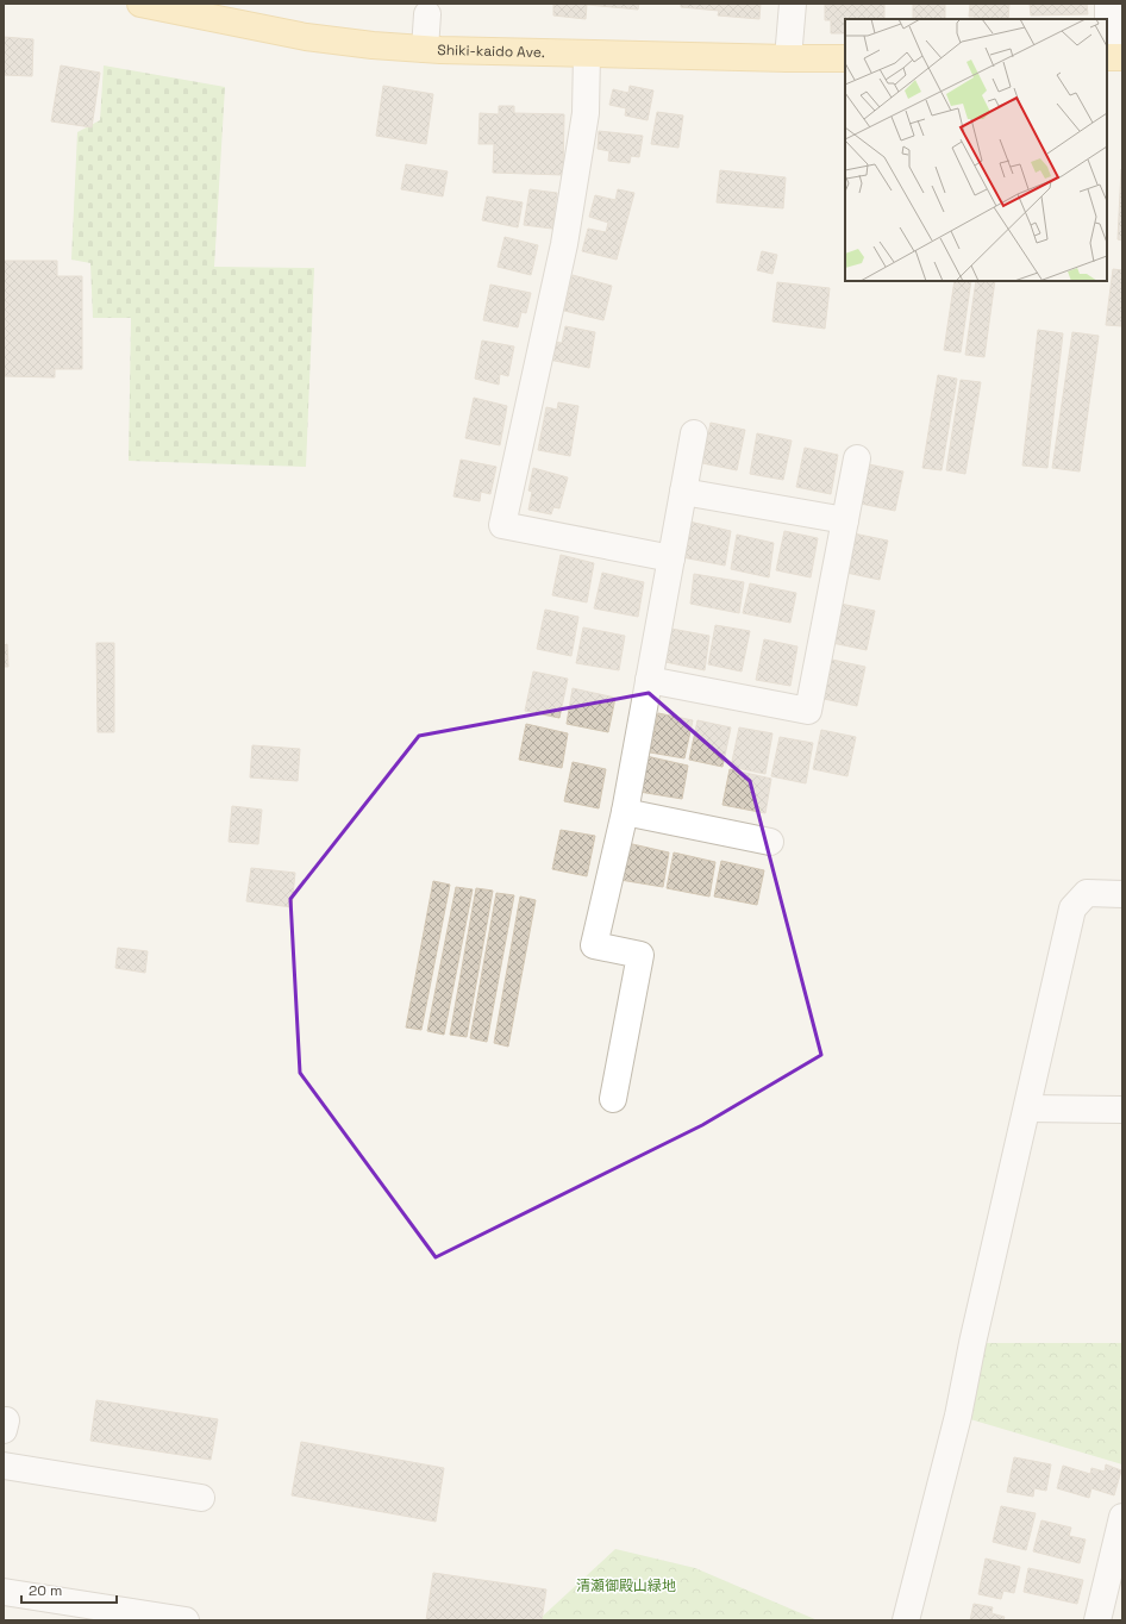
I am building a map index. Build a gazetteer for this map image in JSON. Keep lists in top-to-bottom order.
{
  "streets": {
    "main road": ["Shiki-kaido Ave."]
  },
  "parks": ["清瀬御殿山緑地"],
  "scale_bar": "20 m"
}
